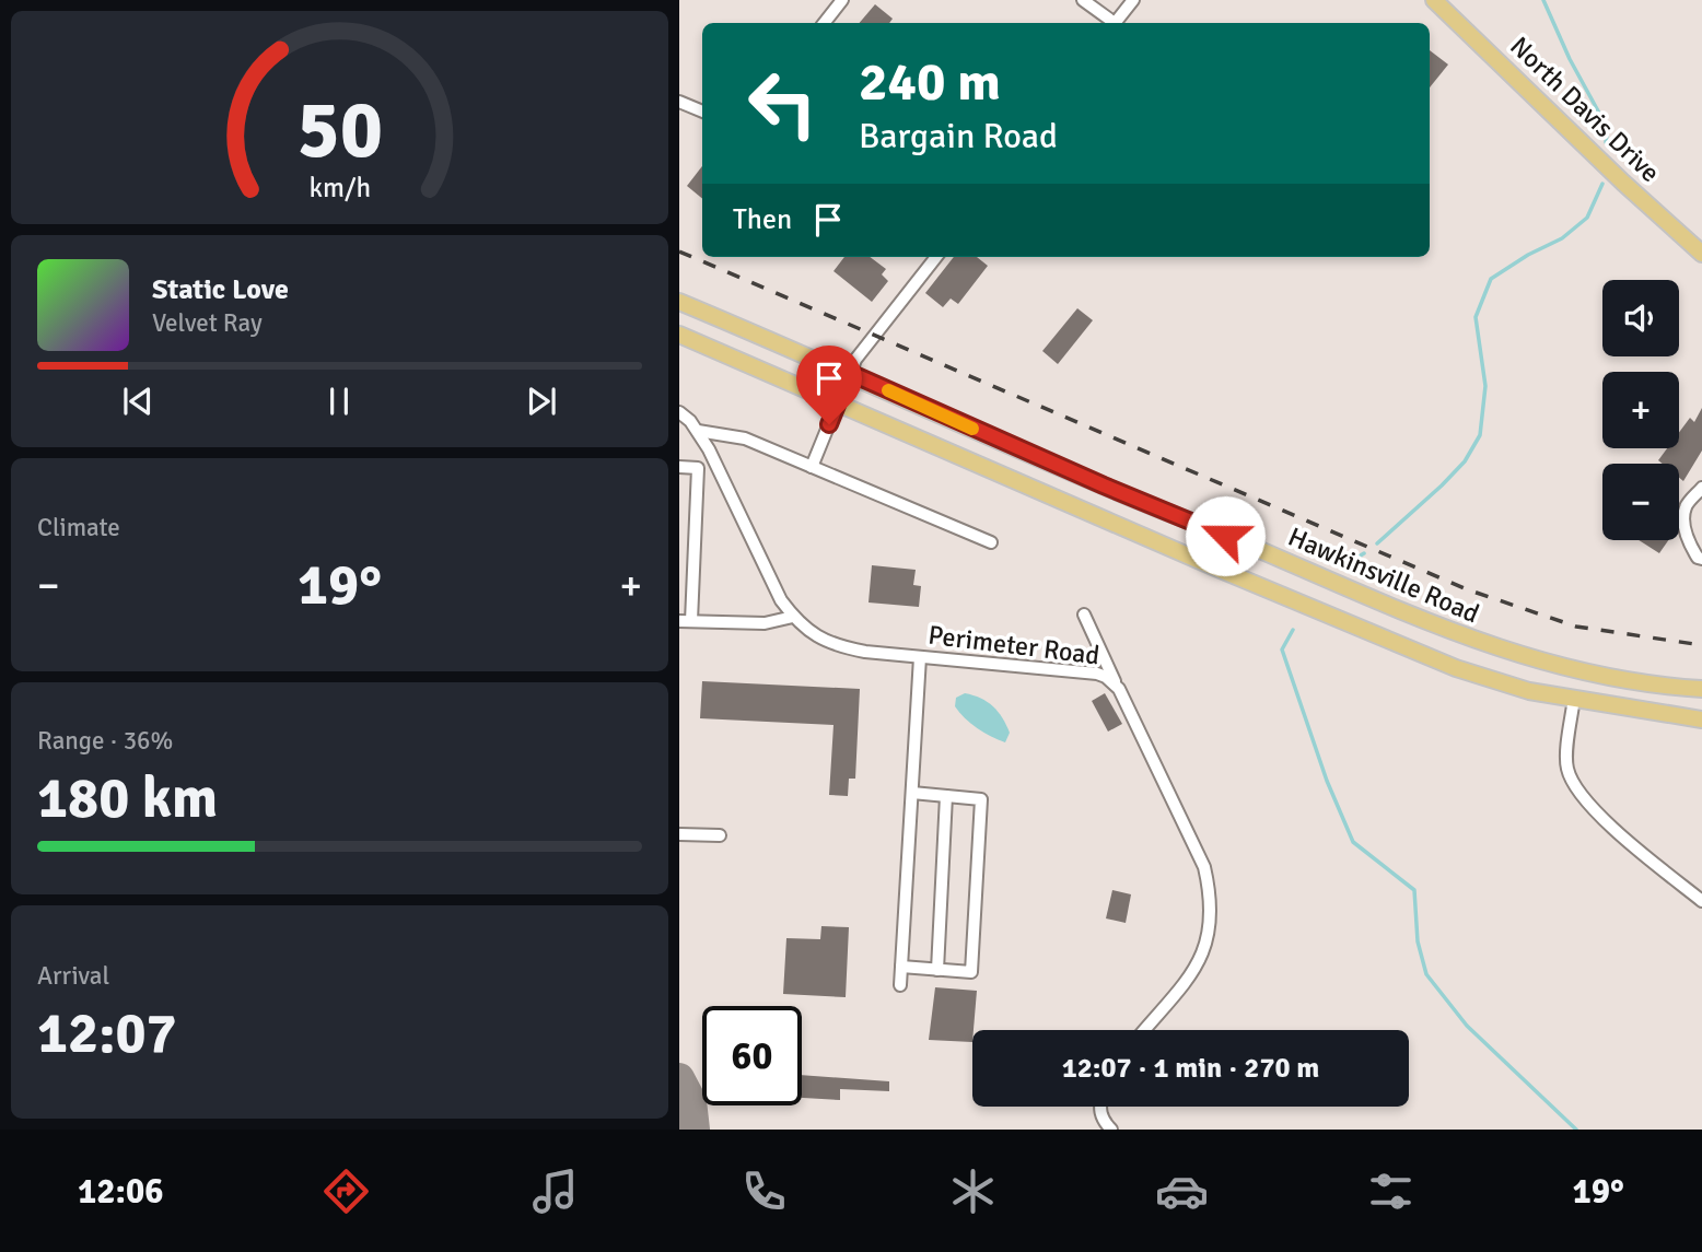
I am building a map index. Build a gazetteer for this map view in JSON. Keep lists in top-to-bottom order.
{
  "streets": {
    "main road": ["North Davis Drive", "Hawkinsville Road"],
    "street": ["Perimeter Road"]
  },
  "page": {
    "turn": ["240 m", "Bargain Road"],
    "then": "Then",
    "song": ["Static Love", "Velvet Ray"],
    "map_buttons": ["+", "−"],
    "tile": [
      "Climate",
      ["Range · 36%", "180 km"],
      ["Arrival", "12:07"]
    ],
    "heat": ["−", "19°", "+"],
    "limit": "60",
    "trip": "12:07 · 1 min · 270 m",
    "tabs": ["12:06", "19°"],
    "gauge": ["50", "km/h"]
  }
}
